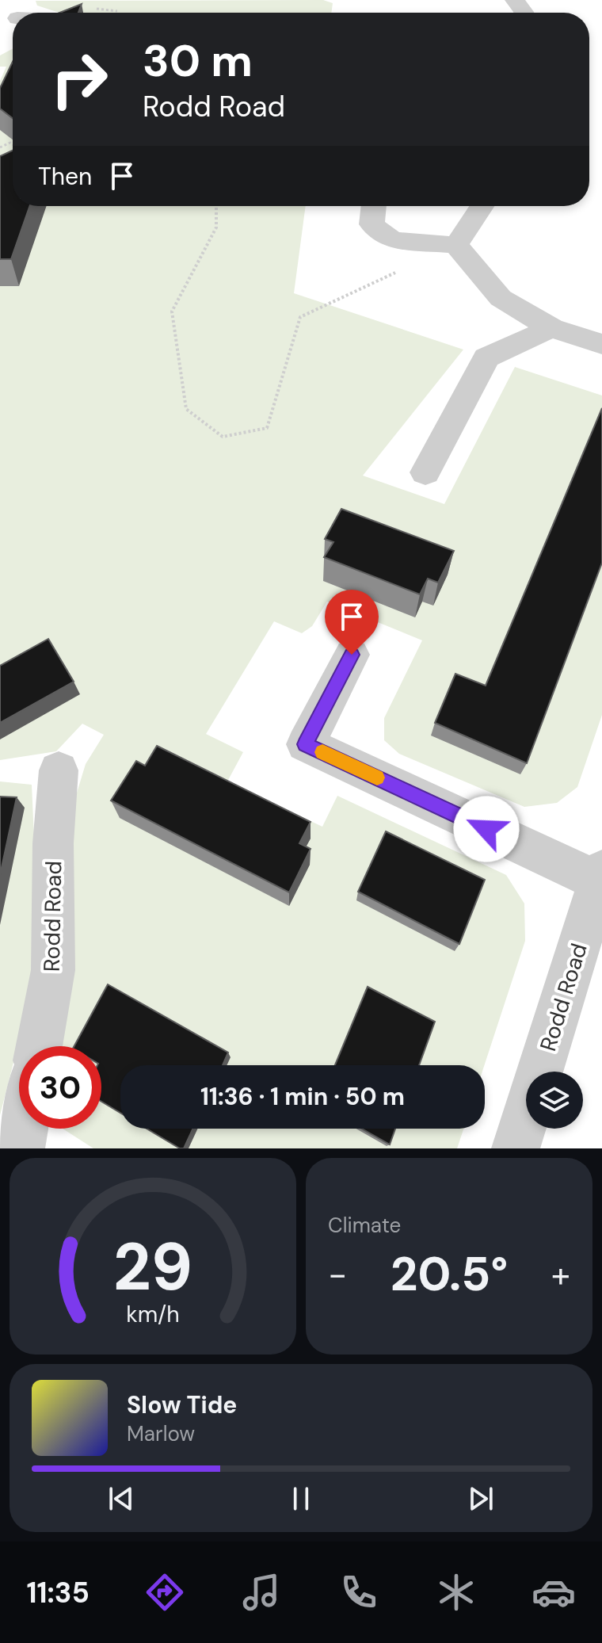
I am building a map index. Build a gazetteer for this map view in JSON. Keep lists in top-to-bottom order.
{
  "streets": {
    "street": ["Rodd Road"]
  },
  "page": {
    "turn": ["30 m", "Rodd Road"],
    "then": "Then",
    "limit": "30",
    "trip": "11:36 · 1 min · 50 m",
    "tile": "Climate",
    "heat": ["−", "20.5°", "+"],
    "song": ["Slow Tide", "Marlow"],
    "tabs": "11:35",
    "gauge": ["29", "km/h"]
  }
}
